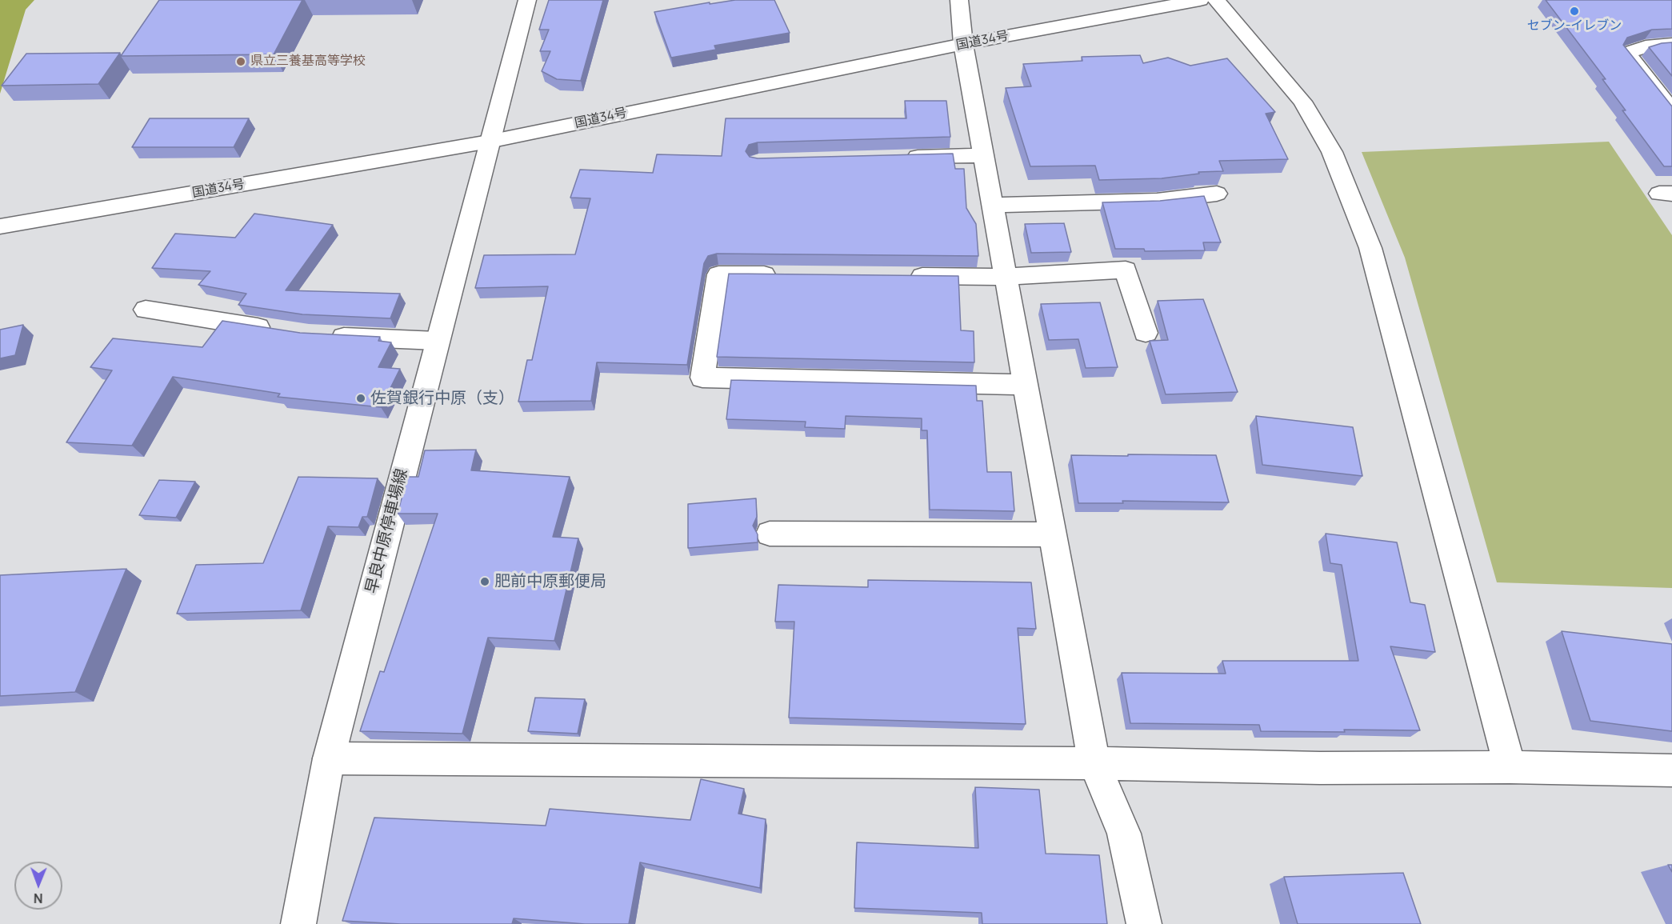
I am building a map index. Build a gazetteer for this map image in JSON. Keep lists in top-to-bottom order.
{
  "streets": {
    "main road": ["国道34号", "早良中原停車場線"]
  },
  "crossings": [
    ["国道34号", "早良中原停車場線"]
  ],
  "places": [
    "セブン-イレブン",
    "県立三養基高等学校",
    "佐賀銀行中原（支）",
    "肥前中原郵便局"
  ],
  "north": "bottom"
}
